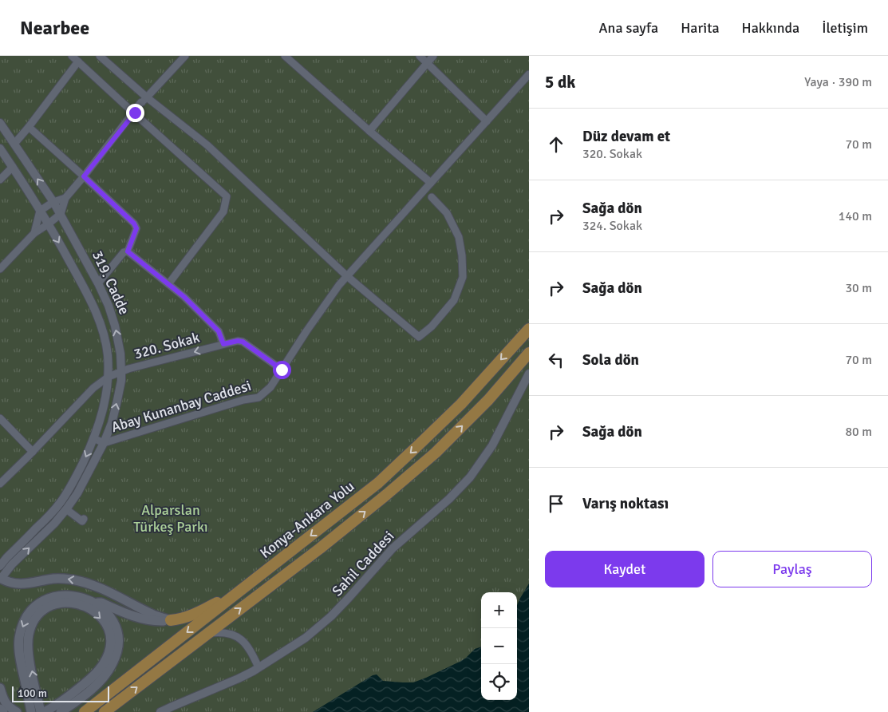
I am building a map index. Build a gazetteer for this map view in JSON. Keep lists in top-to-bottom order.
{
  "streets": {
    "highway": ["Konya-Ankara Yolu"],
    "street": [
      "319. Cadde",
      "320. Sokak",
      "Abay Kunanbay Caddesi",
      "Sahil Caddesi"
    ]
  },
  "crossings": [
    ["319. Cadde", "320. Sokak"],
    ["319. Cadde", "Abay Kunanbay Caddesi"],
    ["320. Sokak", "Abay Kunanbay Caddesi"]
  ],
  "parks": ["Alparslan Türkeş Parkı"],
  "scale_bar": "100 m",
  "page": {
    "header": "Nearbee",
    "nav": [
      "Ana sayfa",
      "Harita",
      "Hakkında",
      "İletişim"
    ],
    "heading": ["5 dk", "Yaya · 390 m"],
    "list": [
      ["Düz devam et", "320. Sokak", "70 m"],
      ["Sağa dön", "324. Sokak", "140 m"],
      ["Sağa dön", "30 m"],
      ["Sola dön", "70 m"],
      ["Sağa dön", "80 m"],
      "Varış noktası"
    ],
    "buttons": ["Kaydet", "Paylaş"],
    "map_buttons": ["+", "−"],
    "scale": "100 m"
  }
}
